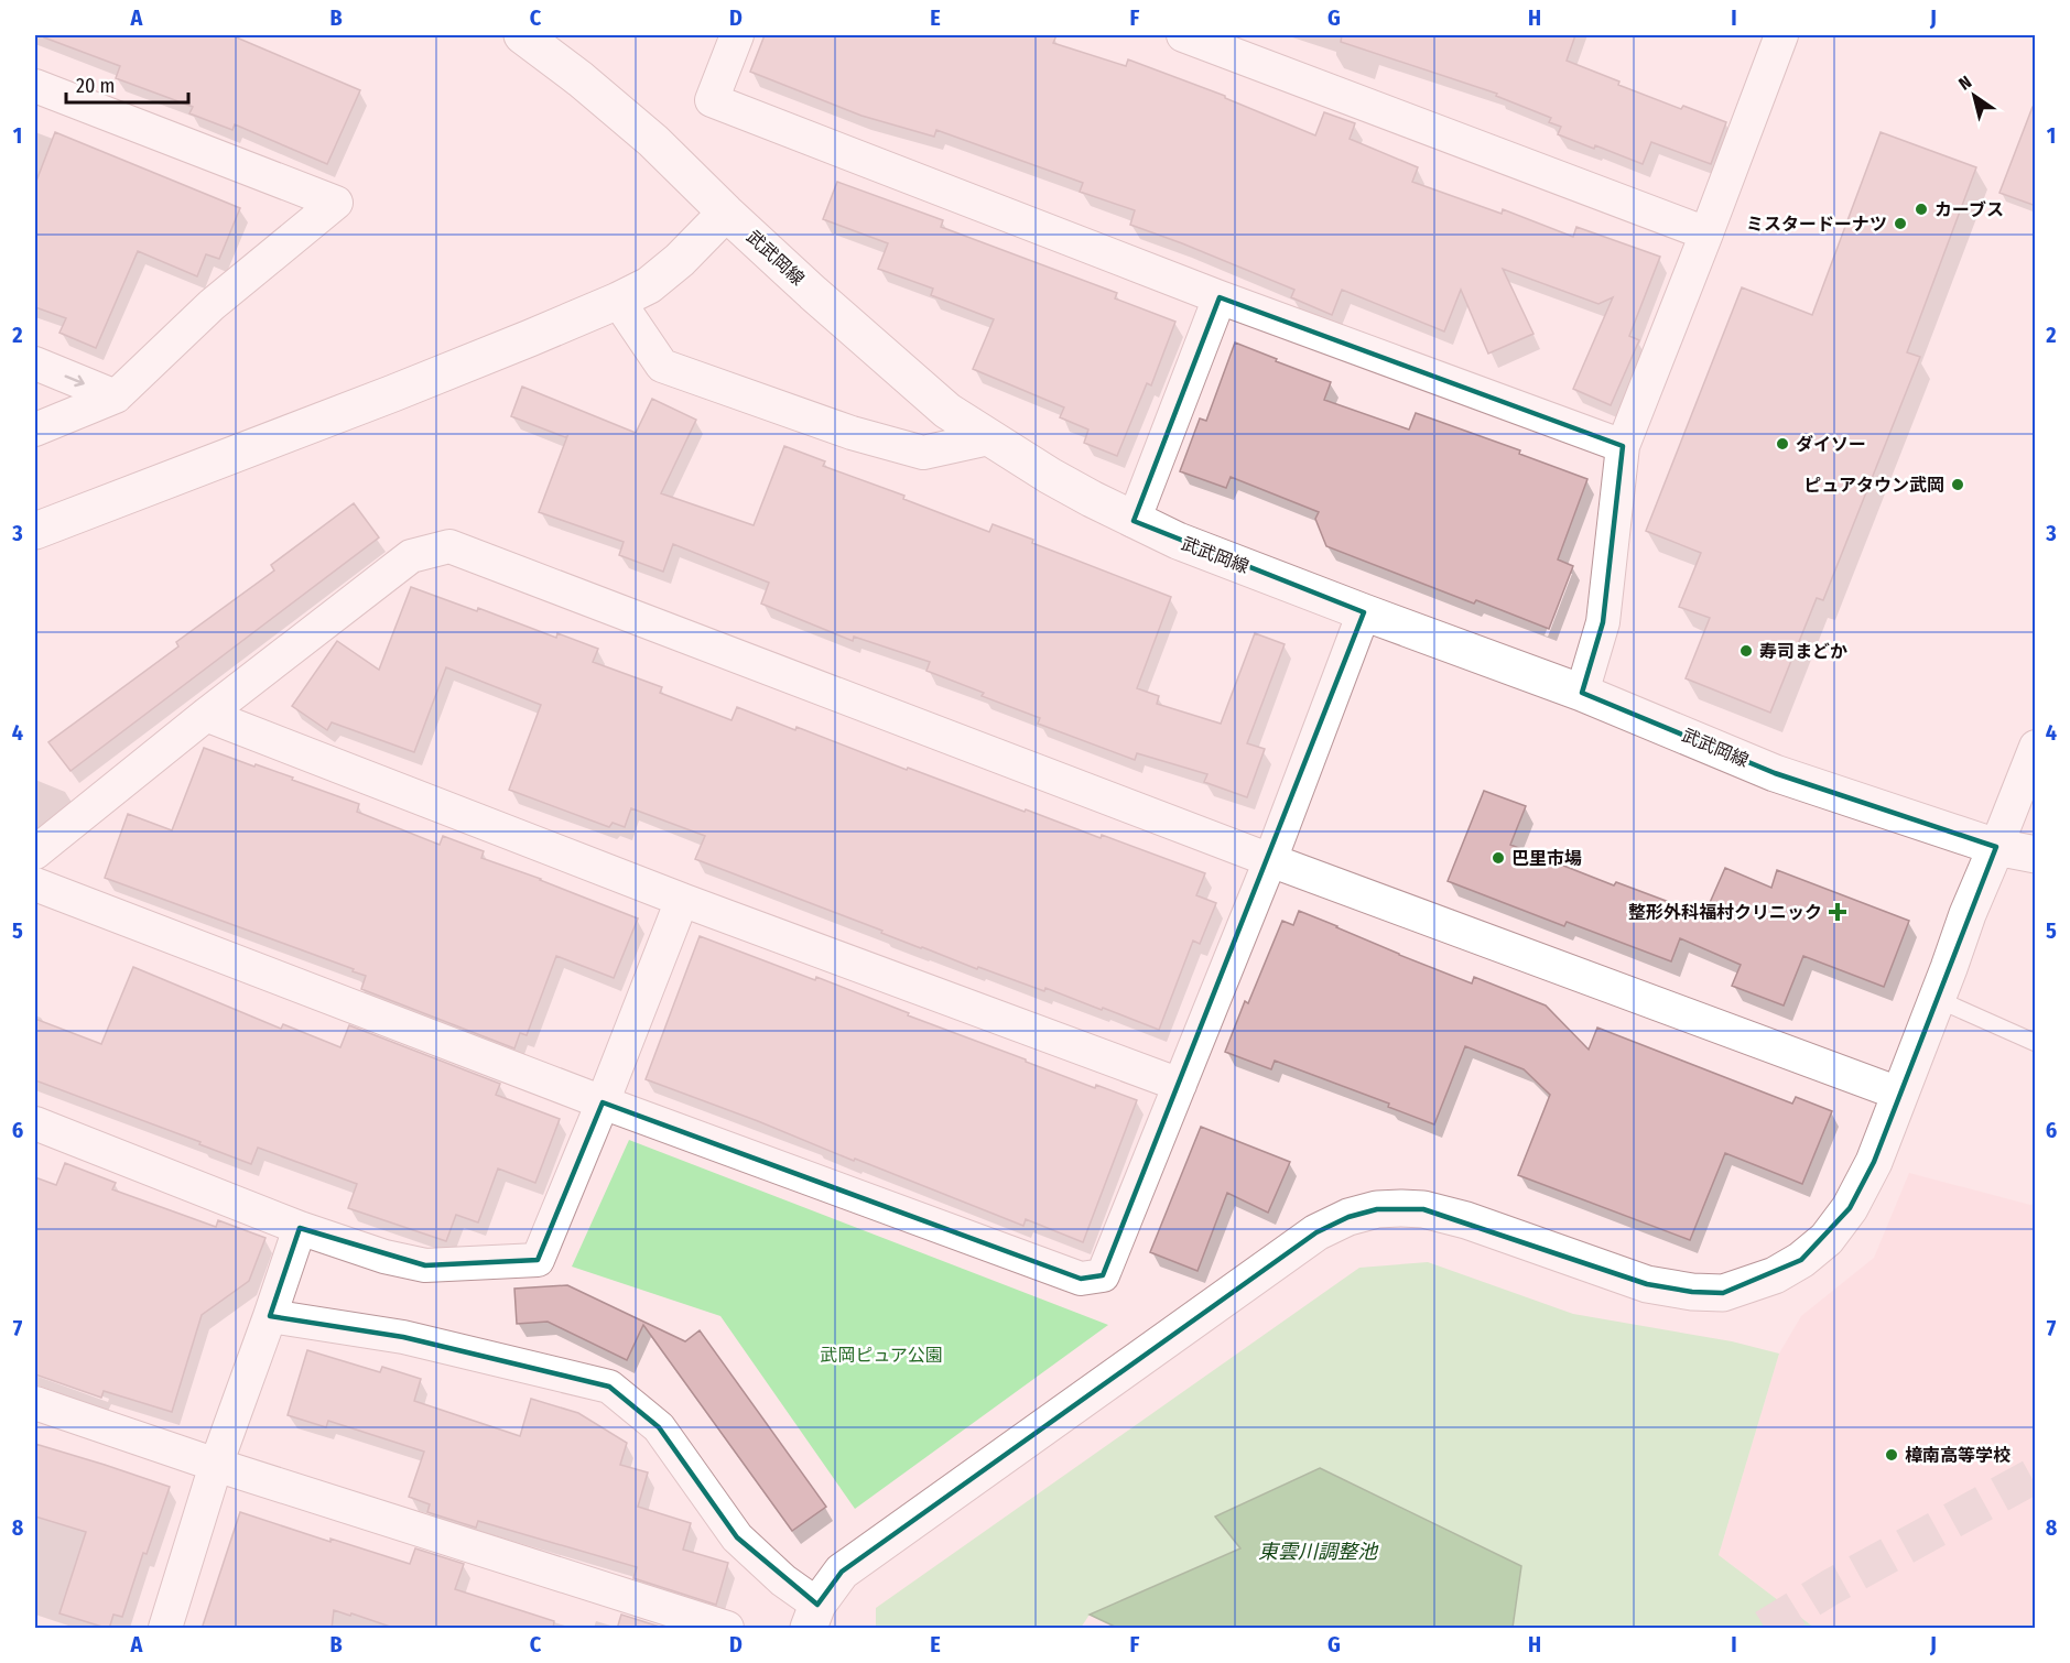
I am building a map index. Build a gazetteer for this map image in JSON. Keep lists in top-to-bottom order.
{
  "streets": {
    "street": ["武武岡線"]
  },
  "water": ["東雲川調整池"],
  "parks": ["武岡ピュア公園"],
  "places": {
    "other": [
      "カーブス",
      "ミスタードーナツ",
      "ダイソー",
      "ピュアタウン武岡",
      "寿司まどか",
      "巴里市場",
      "樟南高等学校"
    ],
    "health": ["整形外科福村クリニック"]
  },
  "scale_bar": "20 m",
  "north": "top left",
  "grid": {
    "columns": [
      "A",
      "B",
      "C",
      "D",
      "E",
      "F",
      "G",
      "H",
      "I",
      "J"
    ],
    "rows": [
      "1",
      "2",
      "3",
      "4",
      "5",
      "6",
      "7",
      "8"
    ]
  }
}
